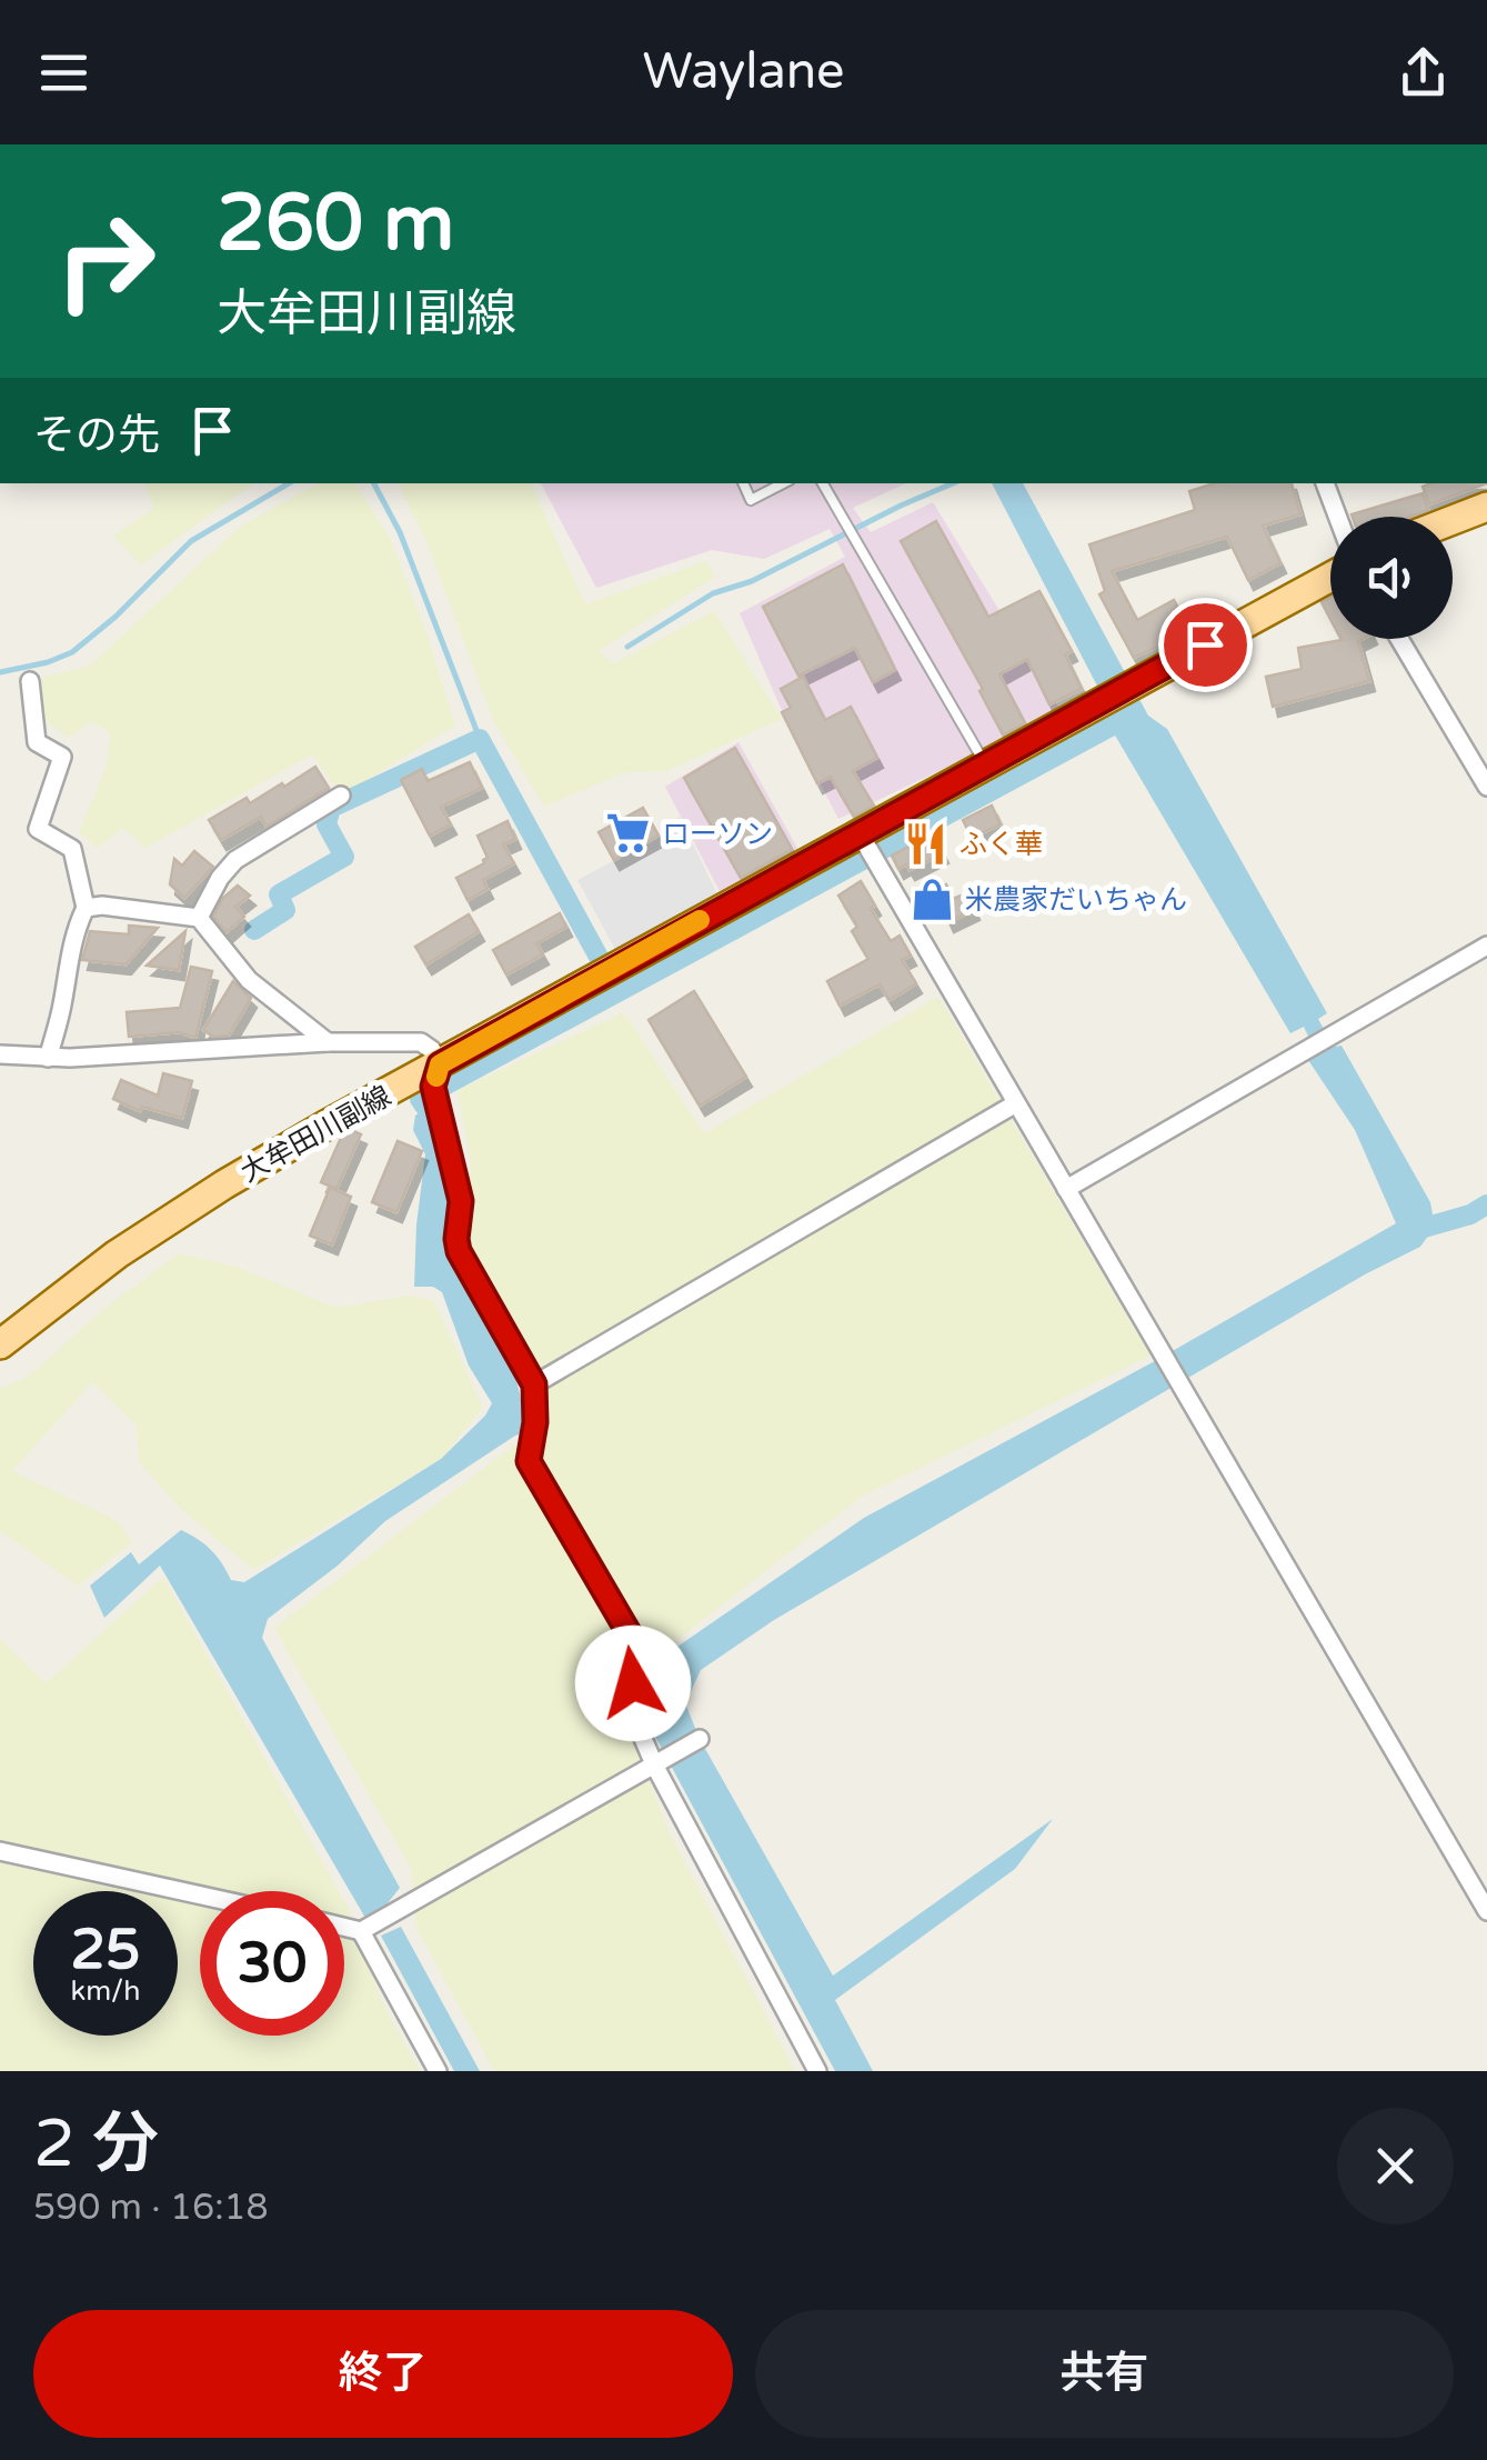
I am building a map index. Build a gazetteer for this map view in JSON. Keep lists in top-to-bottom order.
{
  "streets": {
    "main road": ["大牟田川副線"]
  },
  "places": {
    "supermarket": ["ローソン"],
    "restaurant": ["ふく華"],
    "shop": ["米農家だいちゃん"]
  },
  "page": {
    "header": "Waylane",
    "turn": ["260 m", "大牟田川副線"],
    "then": "その先",
    "speed": "25 km/h",
    "limit": "30",
    "heading": ["2 分", "590 m · 16:18"],
    "buttons": ["終了", "共有"]
  }
}
